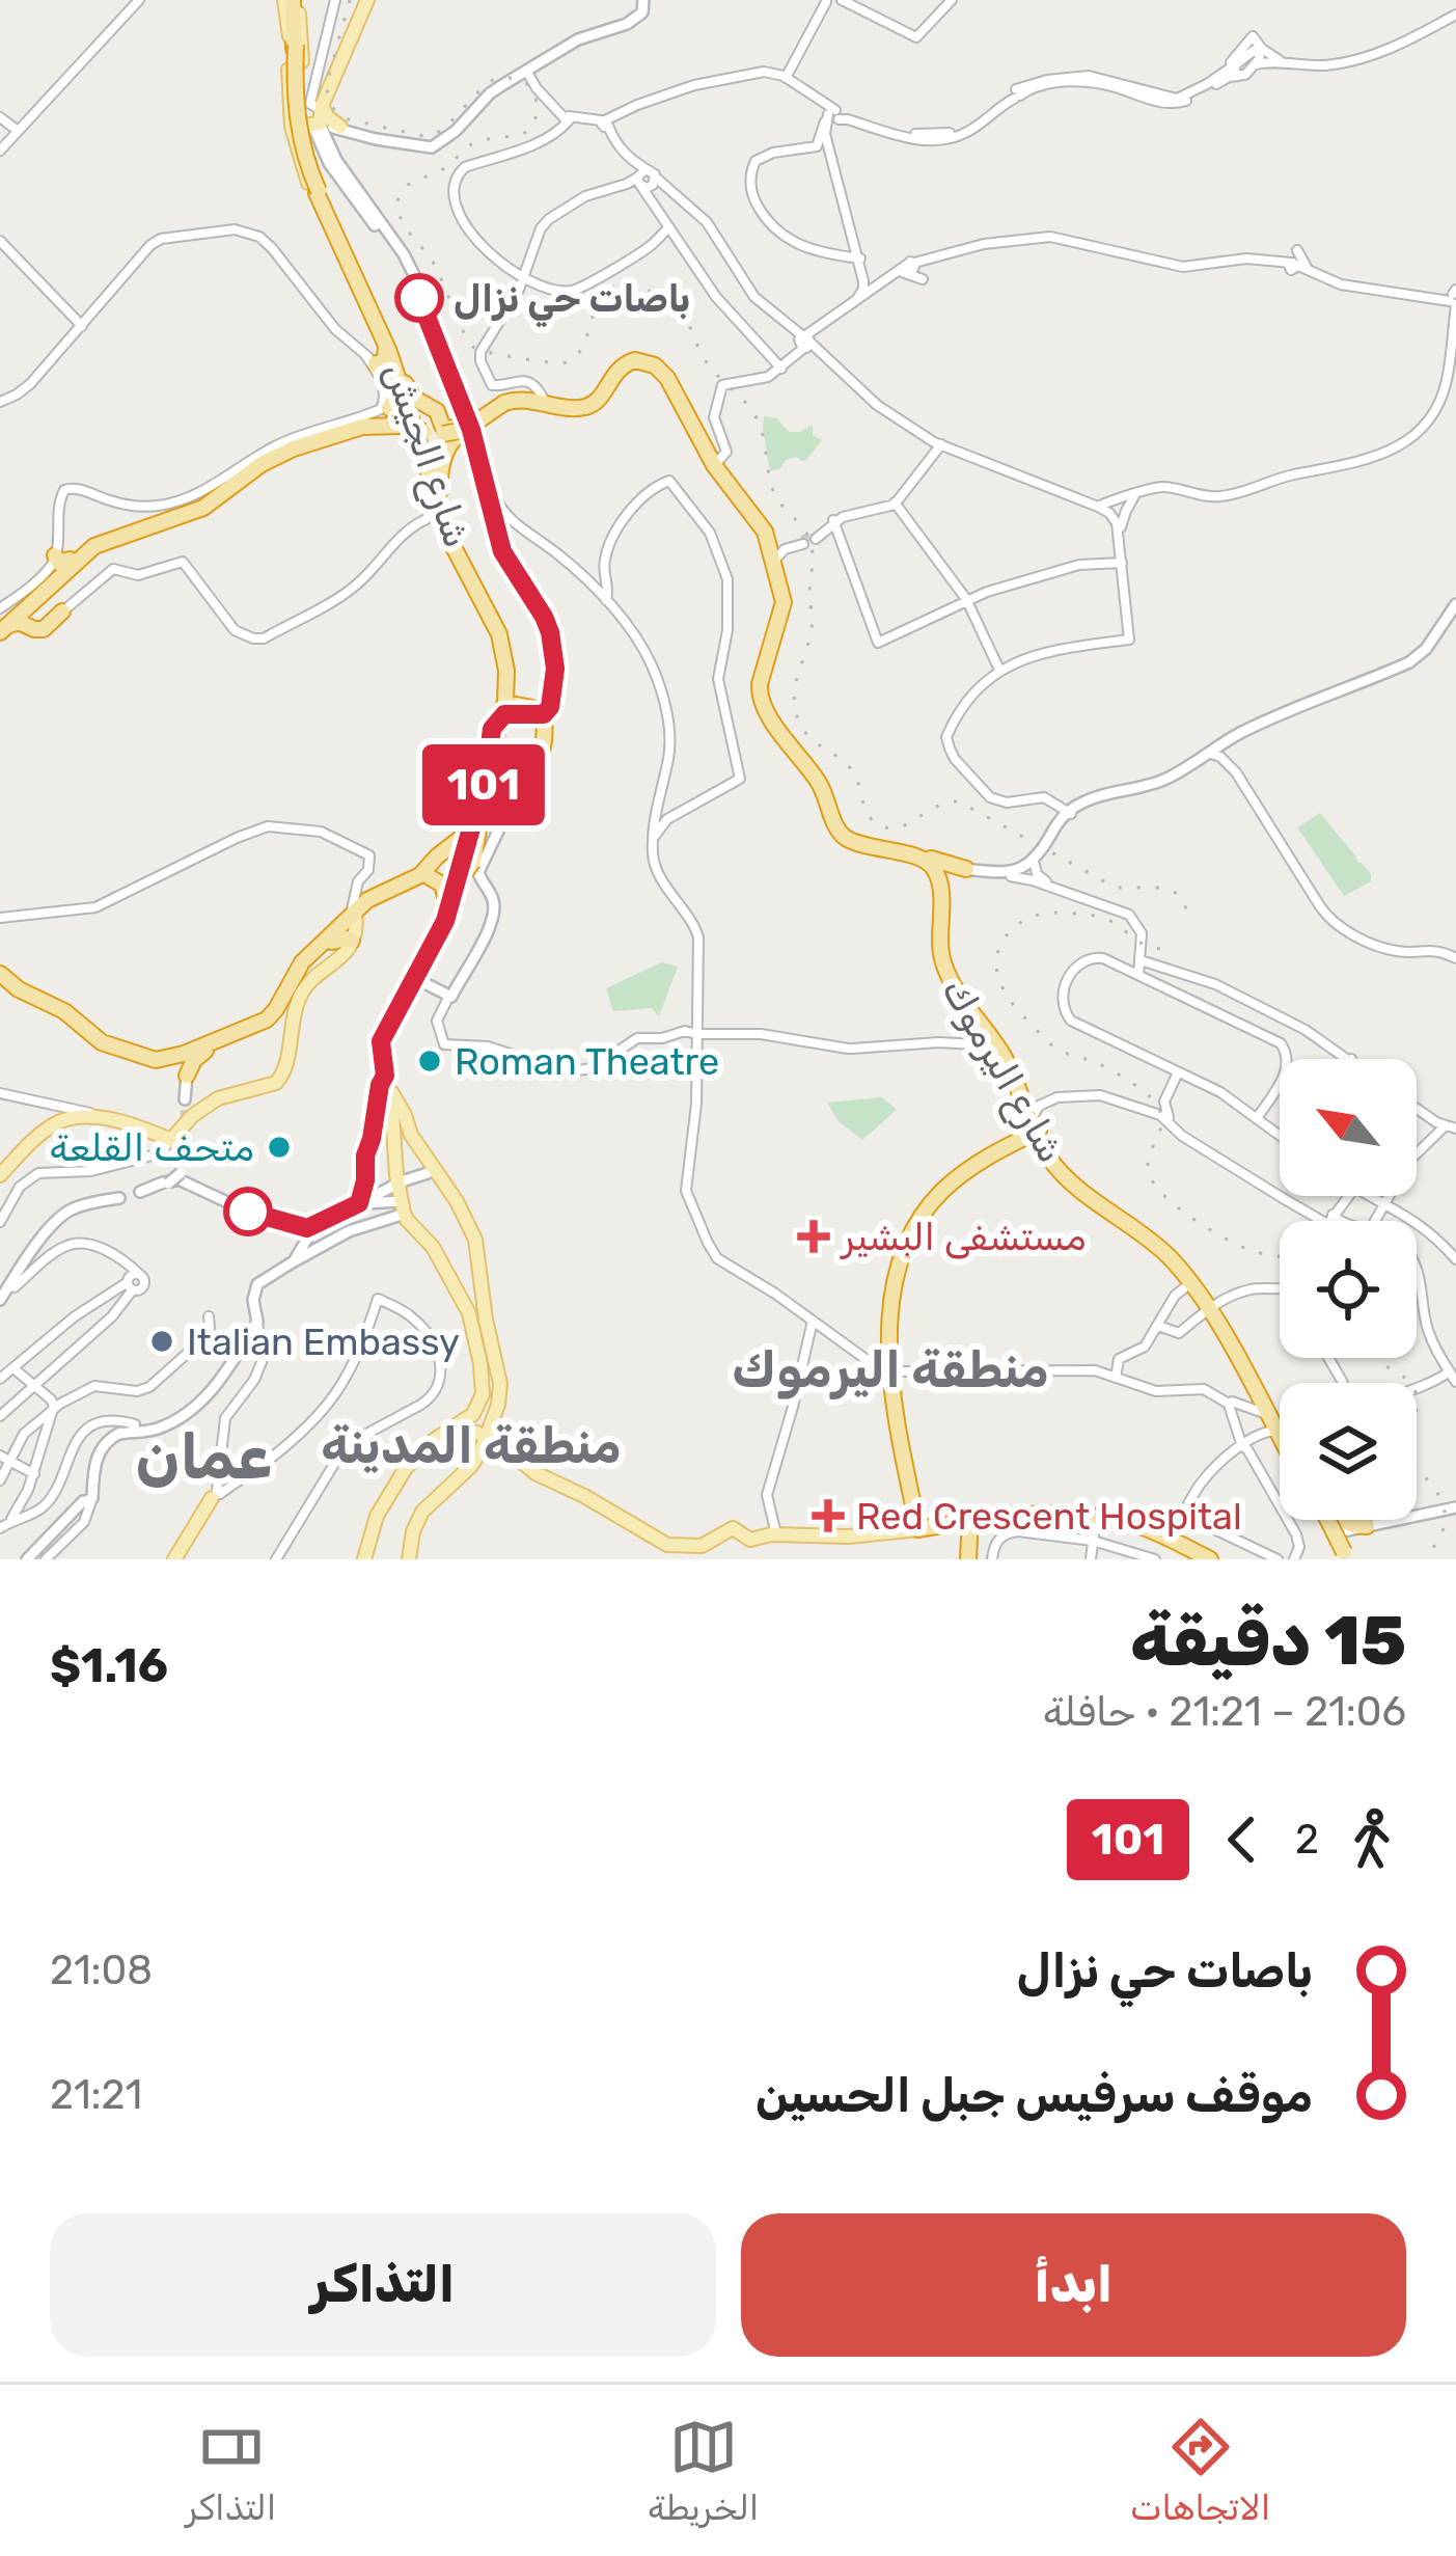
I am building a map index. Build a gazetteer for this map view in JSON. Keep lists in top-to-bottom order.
{
  "streets": {
    "highway": ["شارع الجيش", "شارع اليرموك"]
  },
  "districts": ["منطقة اليرموك", "منطقة المدينة", "عمان"],
  "places": {
    "other": [
      "باصات حي نزال",
      "Roman Theatre",
      "متحف القلعة",
      "Italian Embassy"
    ],
    "health": ["مستشفى البشير", "Red Crescent Hospital"]
  },
  "lines": ["bus line 101"],
  "north": "top left",
  "page": {
    "on_map": "101",
    "heading": ["15 دقيقة", "21:06 – 21:21 · حافلة", "$1.16"],
    "legs": ["2", "101"],
    "list": [
      {
        "name": "باصات حي نزال",
        "value": "21:08"
      },
      {
        "name": "موقف سرفيس جبل الحسين",
        "value": "21:21"
      }
    ],
    "buttons": ["ابدأ", "التذاكر"],
    "tabs": ["الاتجاهات", "الخريطة", "التذاكر"]
  }
}
